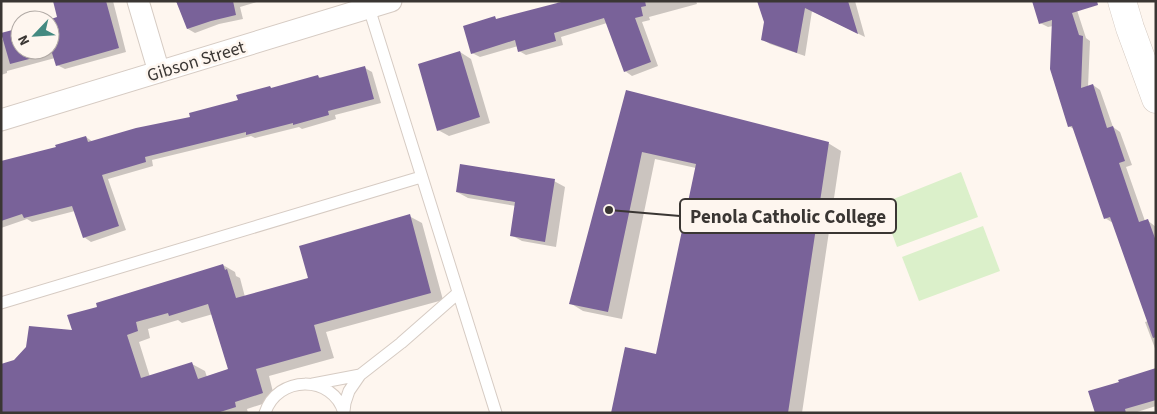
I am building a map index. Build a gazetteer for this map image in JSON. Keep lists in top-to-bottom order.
{
  "streets": {
    "street": ["Gibson Street"]
  },
  "places": ["Penola Catholic College"],
  "north": "bottom left"
}
